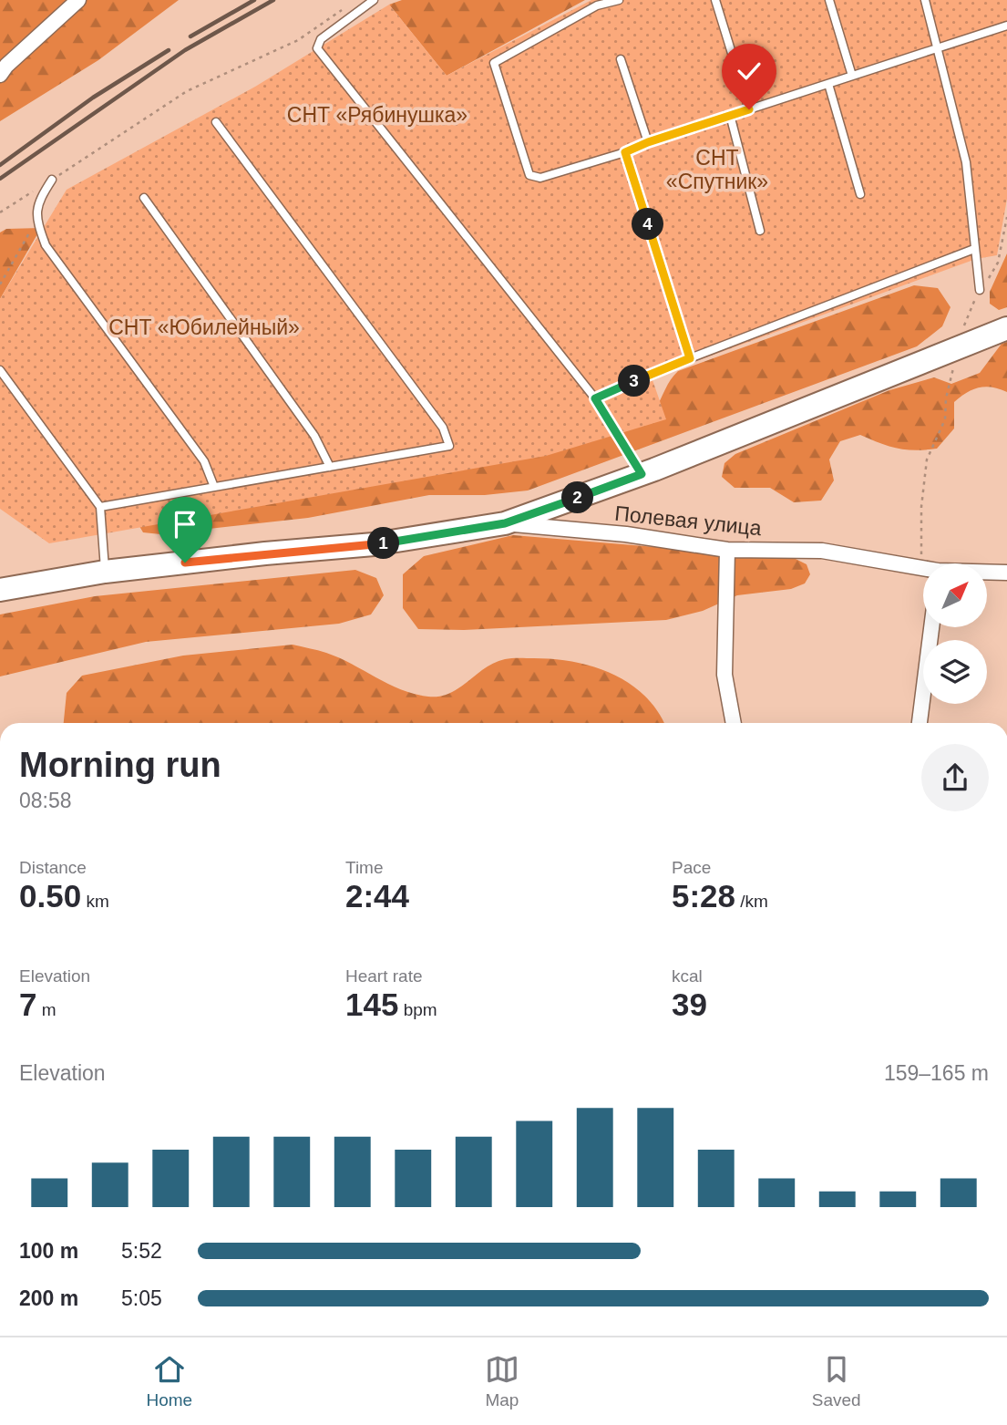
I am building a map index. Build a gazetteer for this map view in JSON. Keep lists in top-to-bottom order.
{
  "streets": {
    "street": ["Полевая улица"]
  },
  "parks": ["СНТ «Рябинушка»", "СНТ «Спутник»", "СНТ «Юбилейный»"],
  "north": "top right",
  "page": {
    "pins": [
      "4",
      "3",
      "2",
      "1"
    ],
    "heading": ["Morning run", "08:58"],
    "stats": [
      ["Distance", "0.50 km"],
      ["Time", "2:44"],
      ["Pace", "5:28 /km"],
      ["Elevation", "7 m"],
      ["Heart rate", "145 bpm"],
      ["kcal", "39"]
    ],
    "chart": ["Elevation", "159–165 m"],
    "list": [
      {
        "name": "100 m",
        "note": "5:52"
      },
      {
        "name": "200 m",
        "note": "5:05"
      }
    ],
    "tabs": ["Home", "Map", "Saved"]
  }
}
